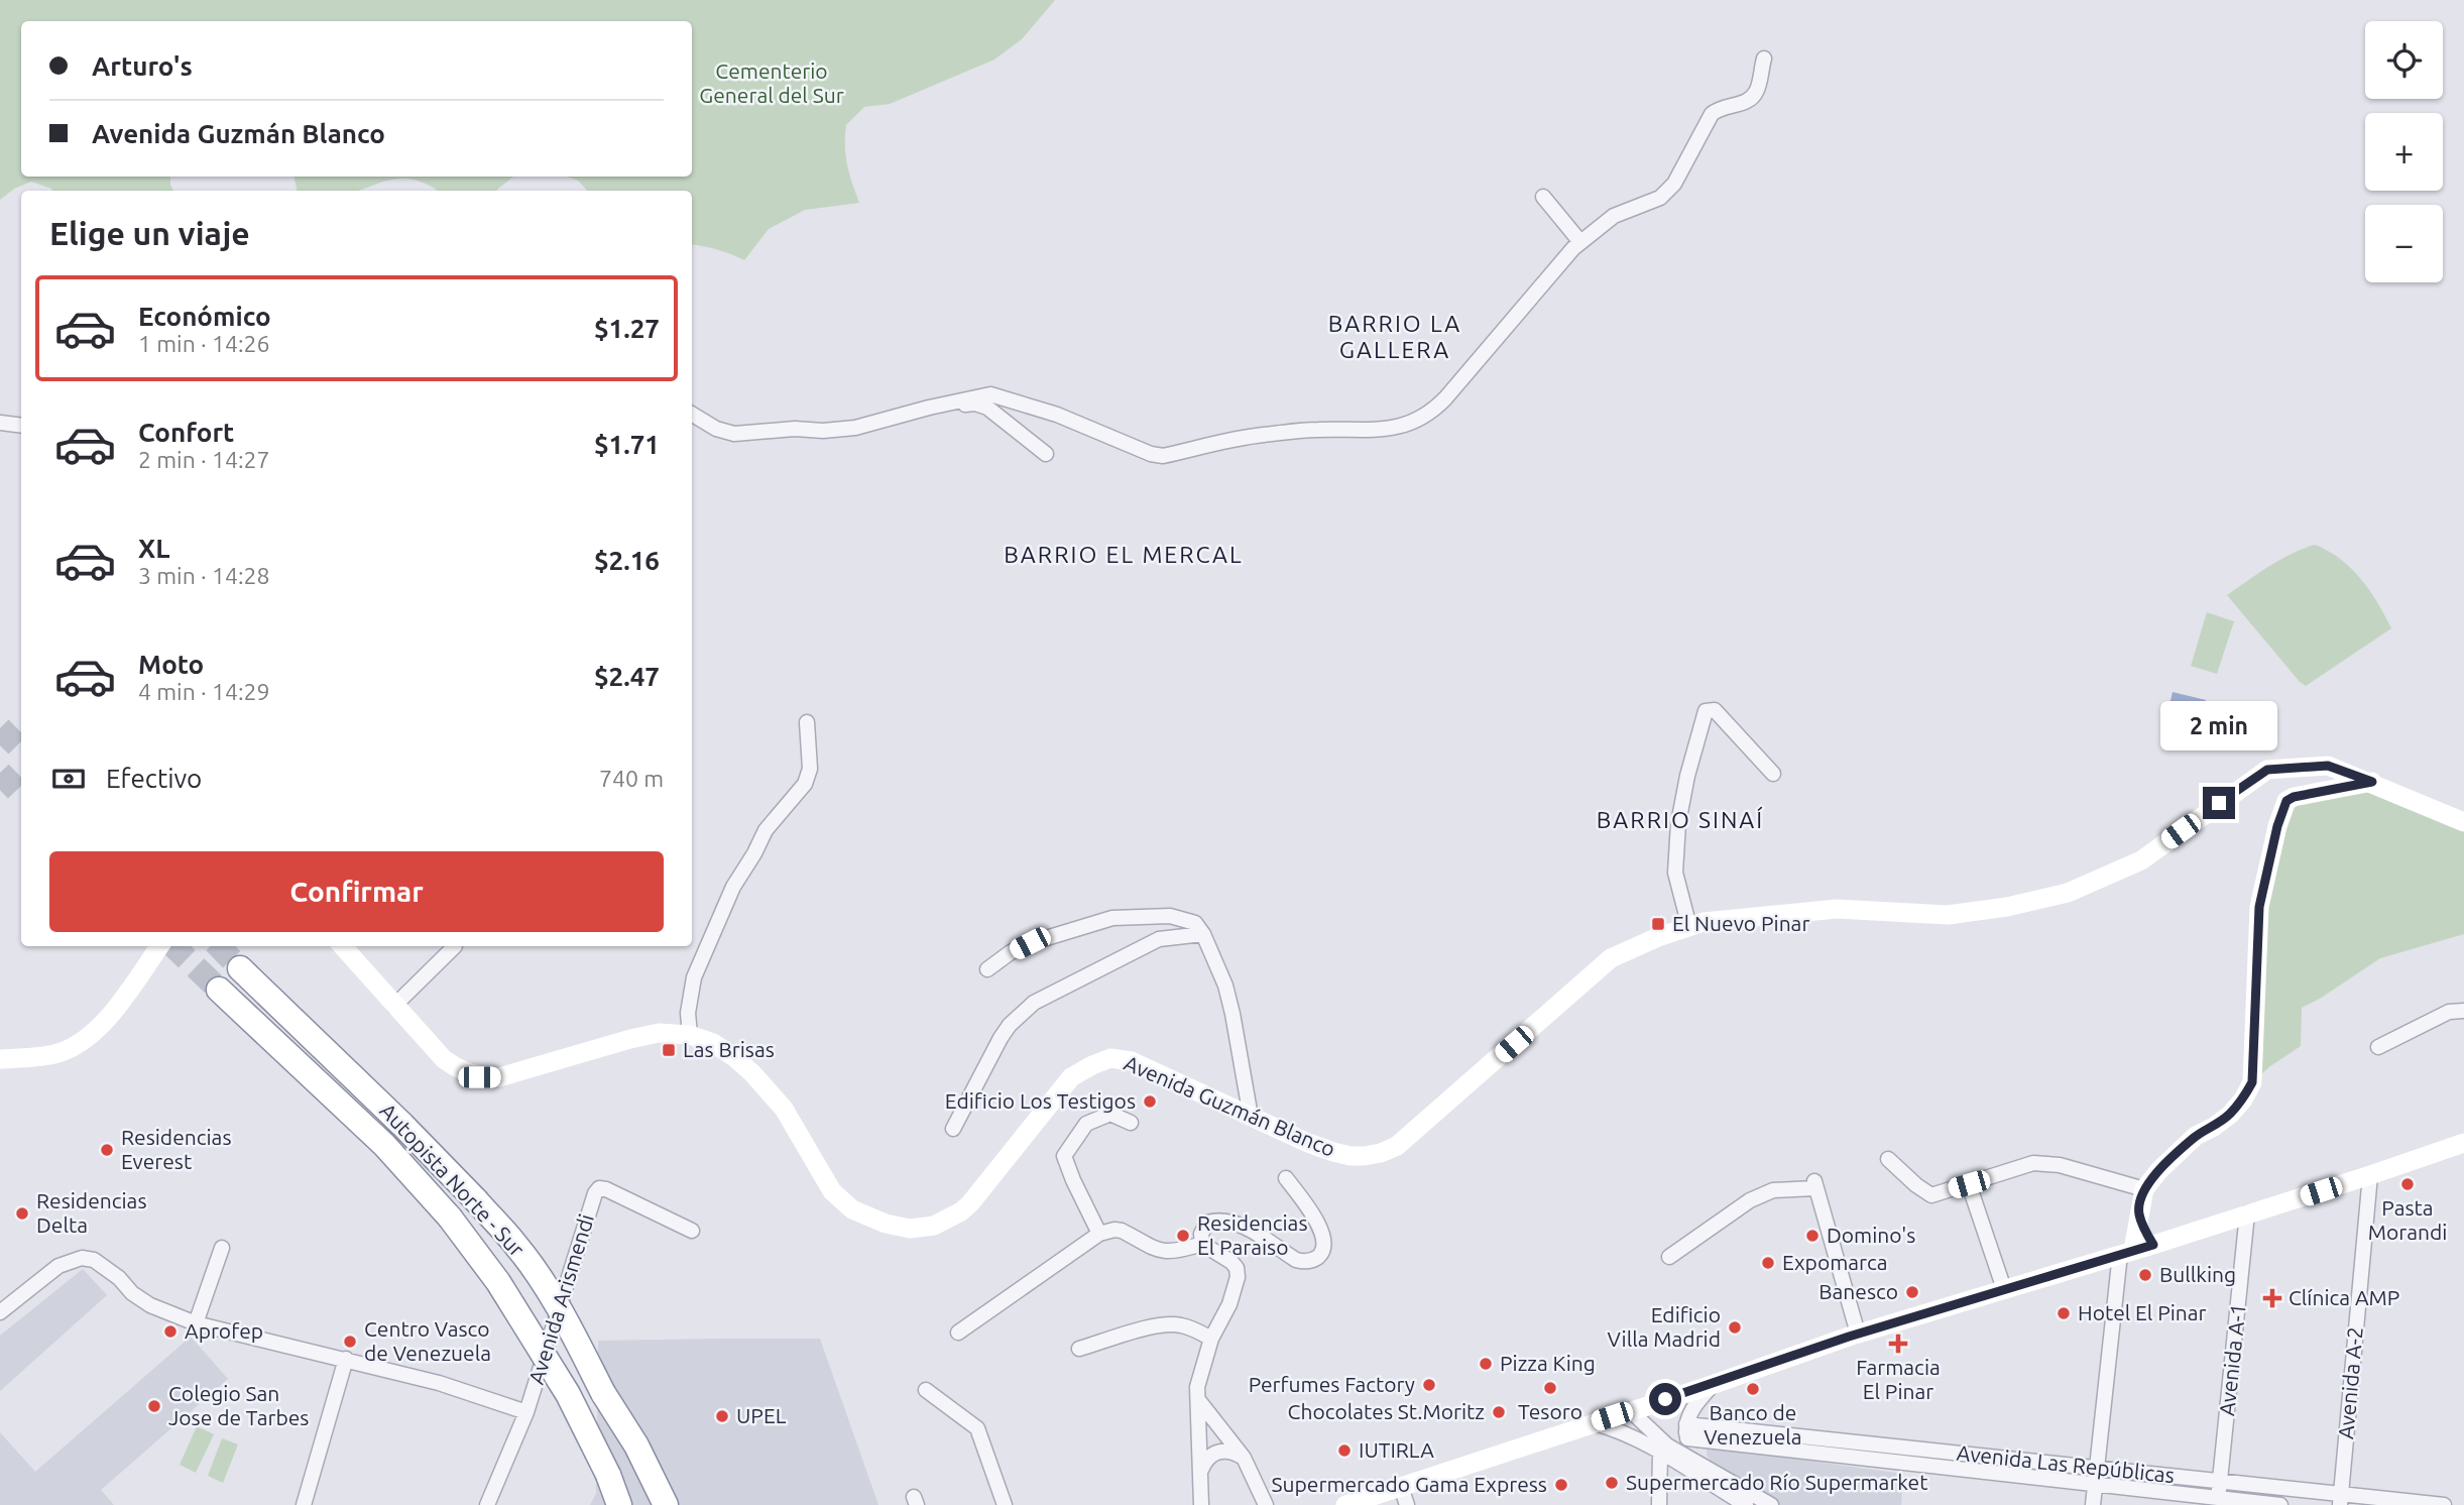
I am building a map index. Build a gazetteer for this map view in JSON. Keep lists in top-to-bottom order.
{
  "streets": {
    "highway": ["Autopista Norte - Sur"],
    "street": [
      "Avenida Guzmán Blanco",
      "Avenida Arismendi",
      "Avenida A-1",
      "Avenida A-2",
      "Avenida Las Repúblicas"
    ]
  },
  "crossings": [
    ["Avenida A-1", "Avenida Las Repúblicas"],
    ["Avenida A-2", "Avenida Las Repúblicas"]
  ],
  "districts": ["BARRIO LA GALLERA", "BARRIO EL MERCAL", "BARRIO SINAÍ"],
  "parks": ["Cementerio General del Sur"],
  "places": {
    "transit": ["El Nuevo Pinar", "Las Brisas"],
    "other": [
      "Edificio Los Testigos",
      "Residencias Everest",
      "Pasta Morandi",
      "Residencias Delta",
      "Residencias El Paraiso",
      "Domino's",
      "Expomarca",
      "Bullking",
      "Banesco",
      "Hotel El Pinar",
      "Edificio Villa Madrid",
      "Aprofep",
      "Centro Vasco de Venezuela",
      "Pizza King",
      "Perfumes Factory",
      "Tesoro",
      "Banco de Venezuela",
      "Colegio San Jose de Tarbes",
      "Chocolates St.Moritz",
      "UPEL",
      "IUTIRLA",
      "Supermercado Río Supermarket",
      "Supermercado Gama Express"
    ],
    "health": ["Clínica AMP", "Farmacia El Pinar"]
  },
  "page": {
    "map_buttons": ["+", "−"],
    "banner": ["Arturo's", "Avenida Guzmán Blanco"],
    "heading": "Elige un viaje",
    "list": [
      {
        "name": "Económico",
        "note": "1 min · 14:26",
        "value": "$1.27"
      },
      {
        "name": "Confort",
        "note": "2 min · 14:27",
        "value": "$1.71"
      },
      {
        "name": "XL",
        "note": "3 min · 14:28",
        "value": "$2.16"
      },
      {
        "name": "Moto",
        "note": "4 min · 14:29",
        "value": "$2.47"
      }
    ],
    "bubble": "2 min",
    "pay": ["Efectivo", "740 m"],
    "buttons": "Confirmar"
  }
}
